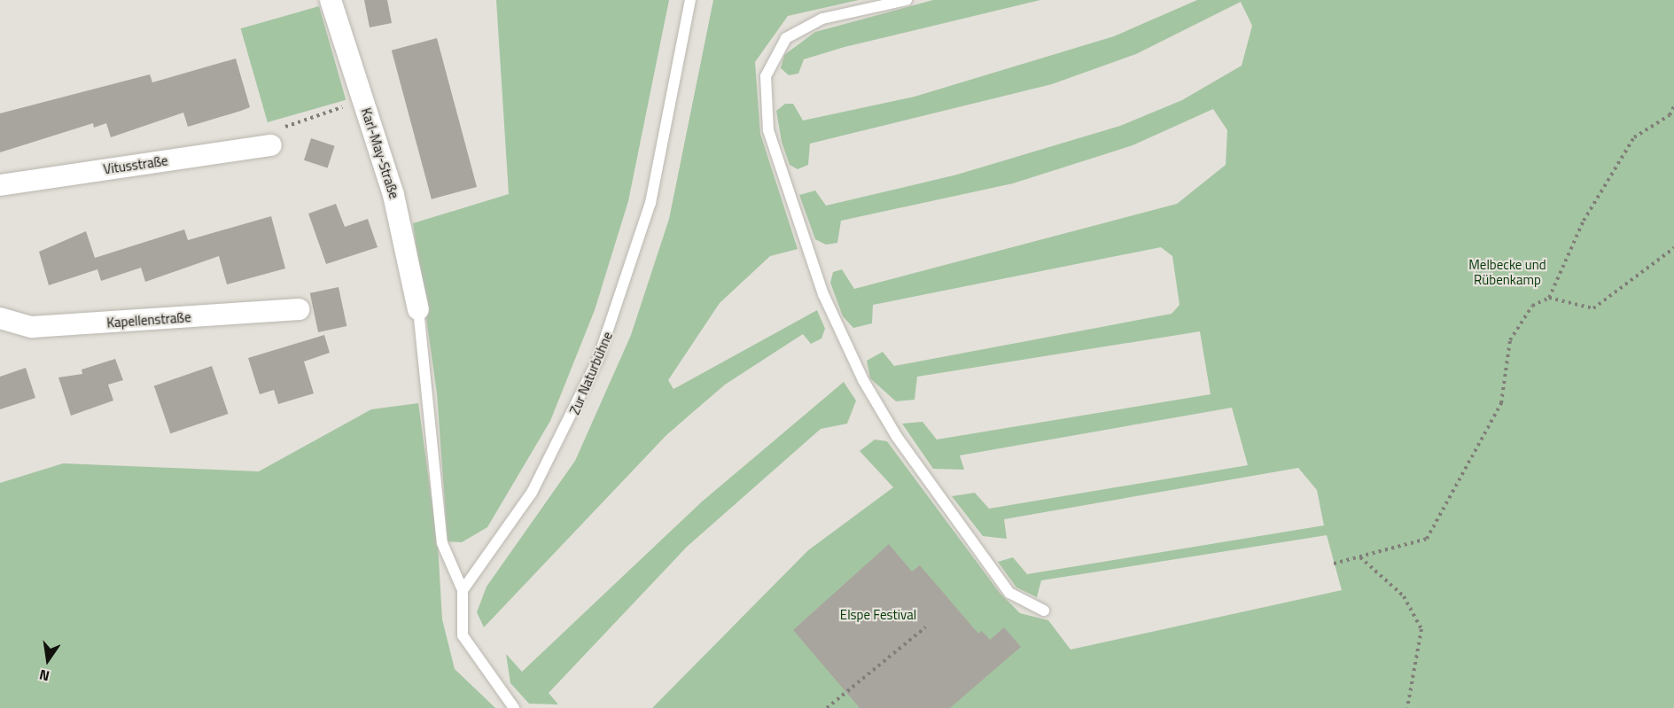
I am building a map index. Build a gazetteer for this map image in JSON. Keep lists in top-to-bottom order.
{
  "streets": {
    "street": ["Karl-May-Straße", "Vitusstraße", "Kapellenstraße"],
    "lane": ["Zur Naturbühne"]
  },
  "parks": ["Melbecke und Rübenkamp", "Elspe Festival"],
  "north": "bottom"
}
